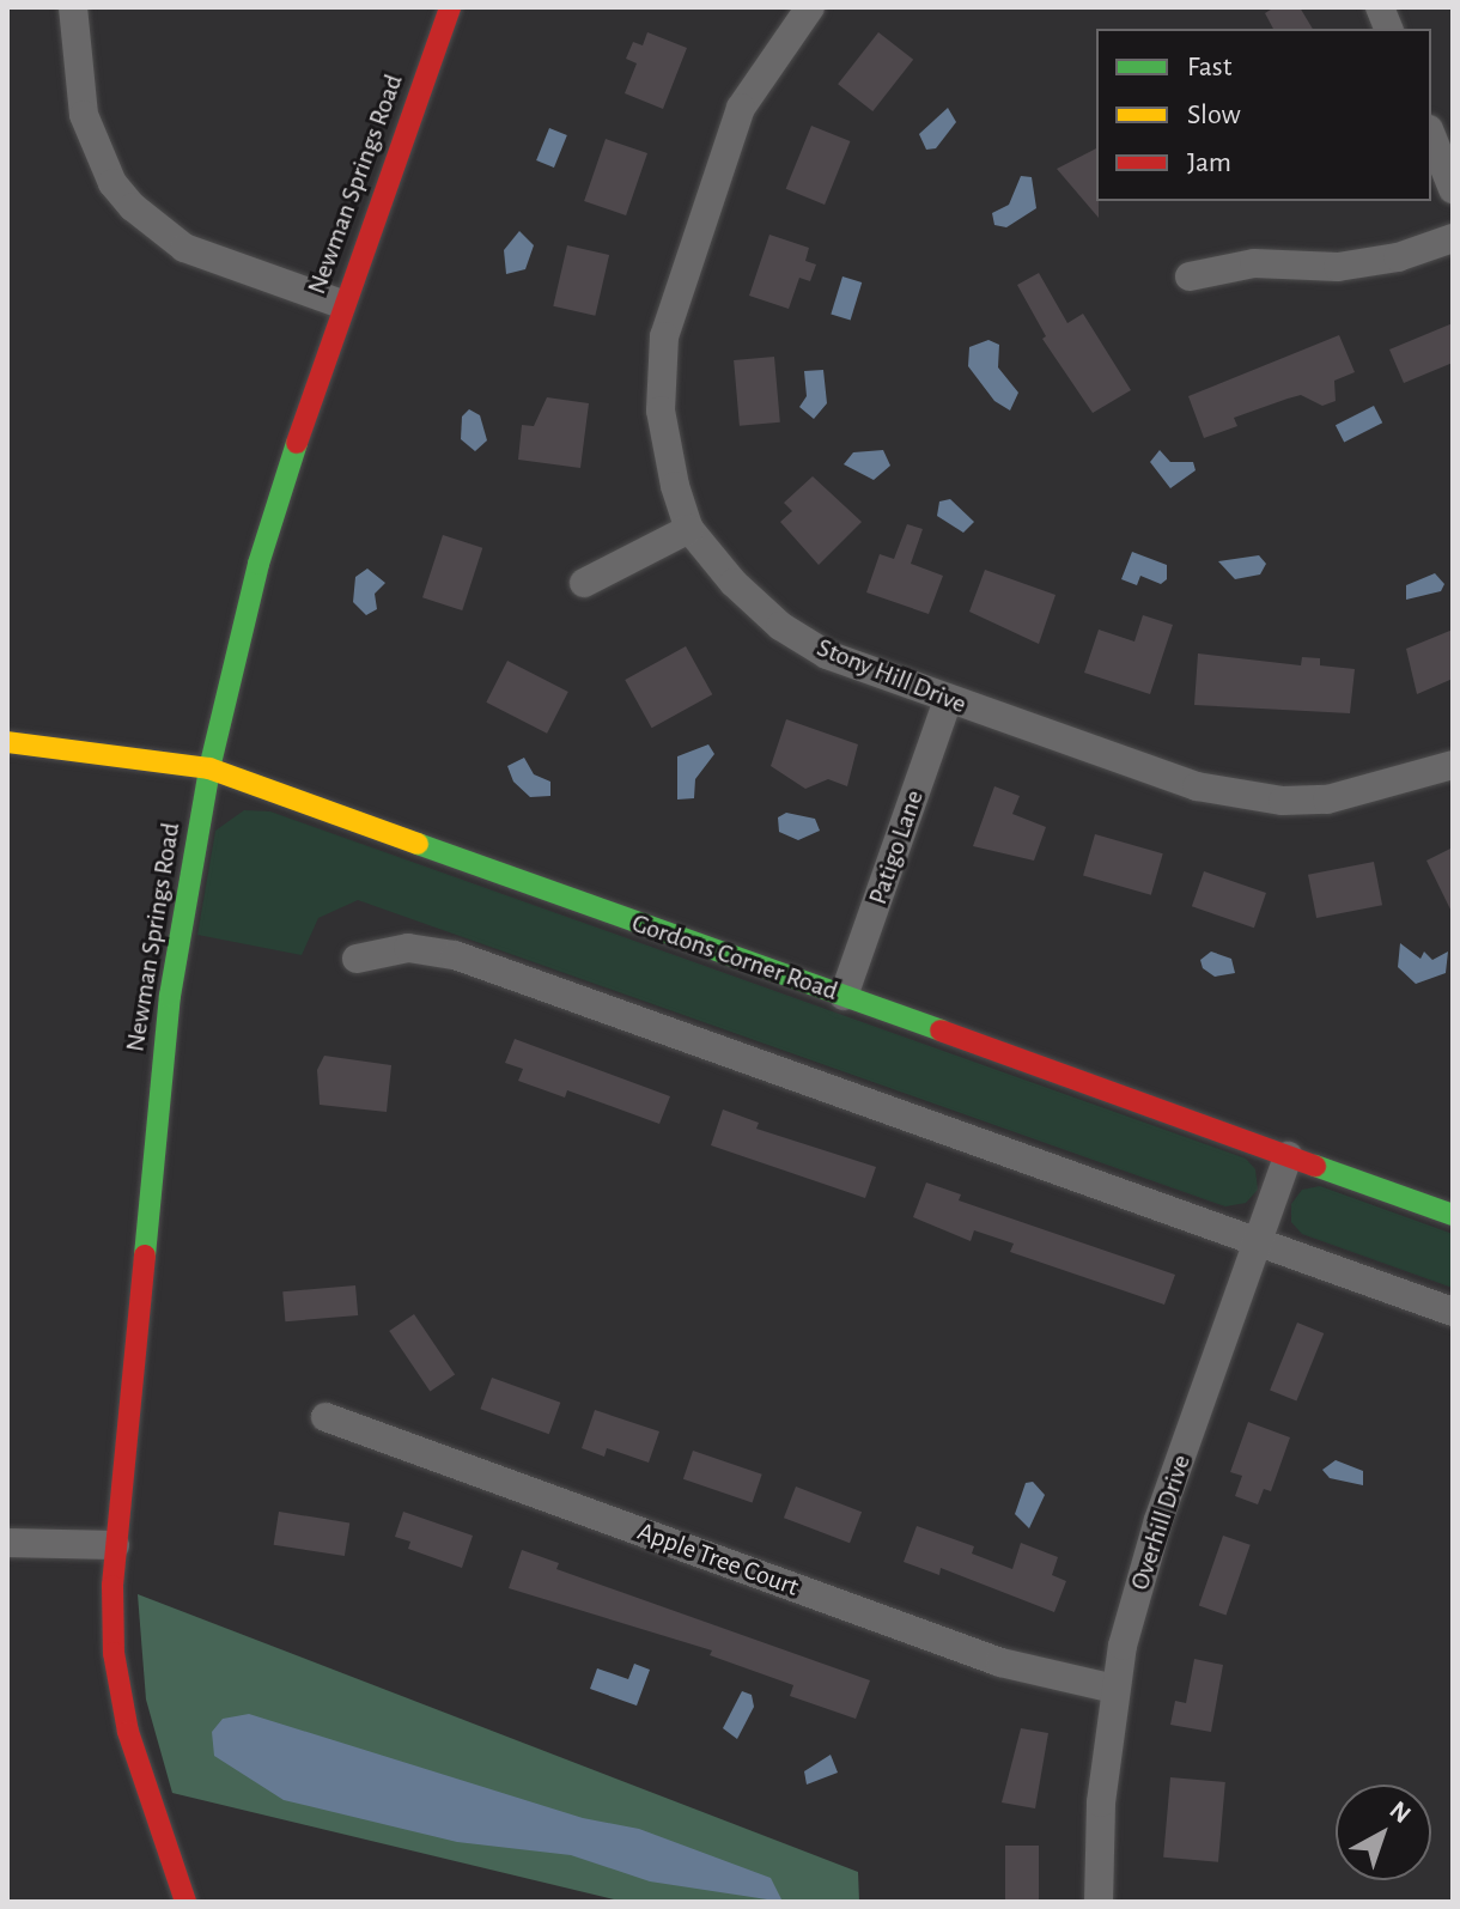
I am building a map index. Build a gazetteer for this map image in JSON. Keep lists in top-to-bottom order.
{
  "streets": {
    "main road": ["Newman Springs Road", "Gordons Corner Road"],
    "street": [
      "Stony Hill Drive",
      "Patigo Lane",
      "Overhill Drive",
      "Apple Tree Court"
    ]
  },
  "crossings": [
    ["Newman Springs Road", "Gordons Corner Road"],
    ["Stony Hill Drive", "Patigo Lane"],
    ["Patigo Lane", "Gordons Corner Road"],
    ["Gordons Corner Road", "Overhill Drive"],
    ["Overhill Drive", "Apple Tree Court"]
  ],
  "legend": ["Fast", "Slow", "Jam"],
  "north": "top right"
}
